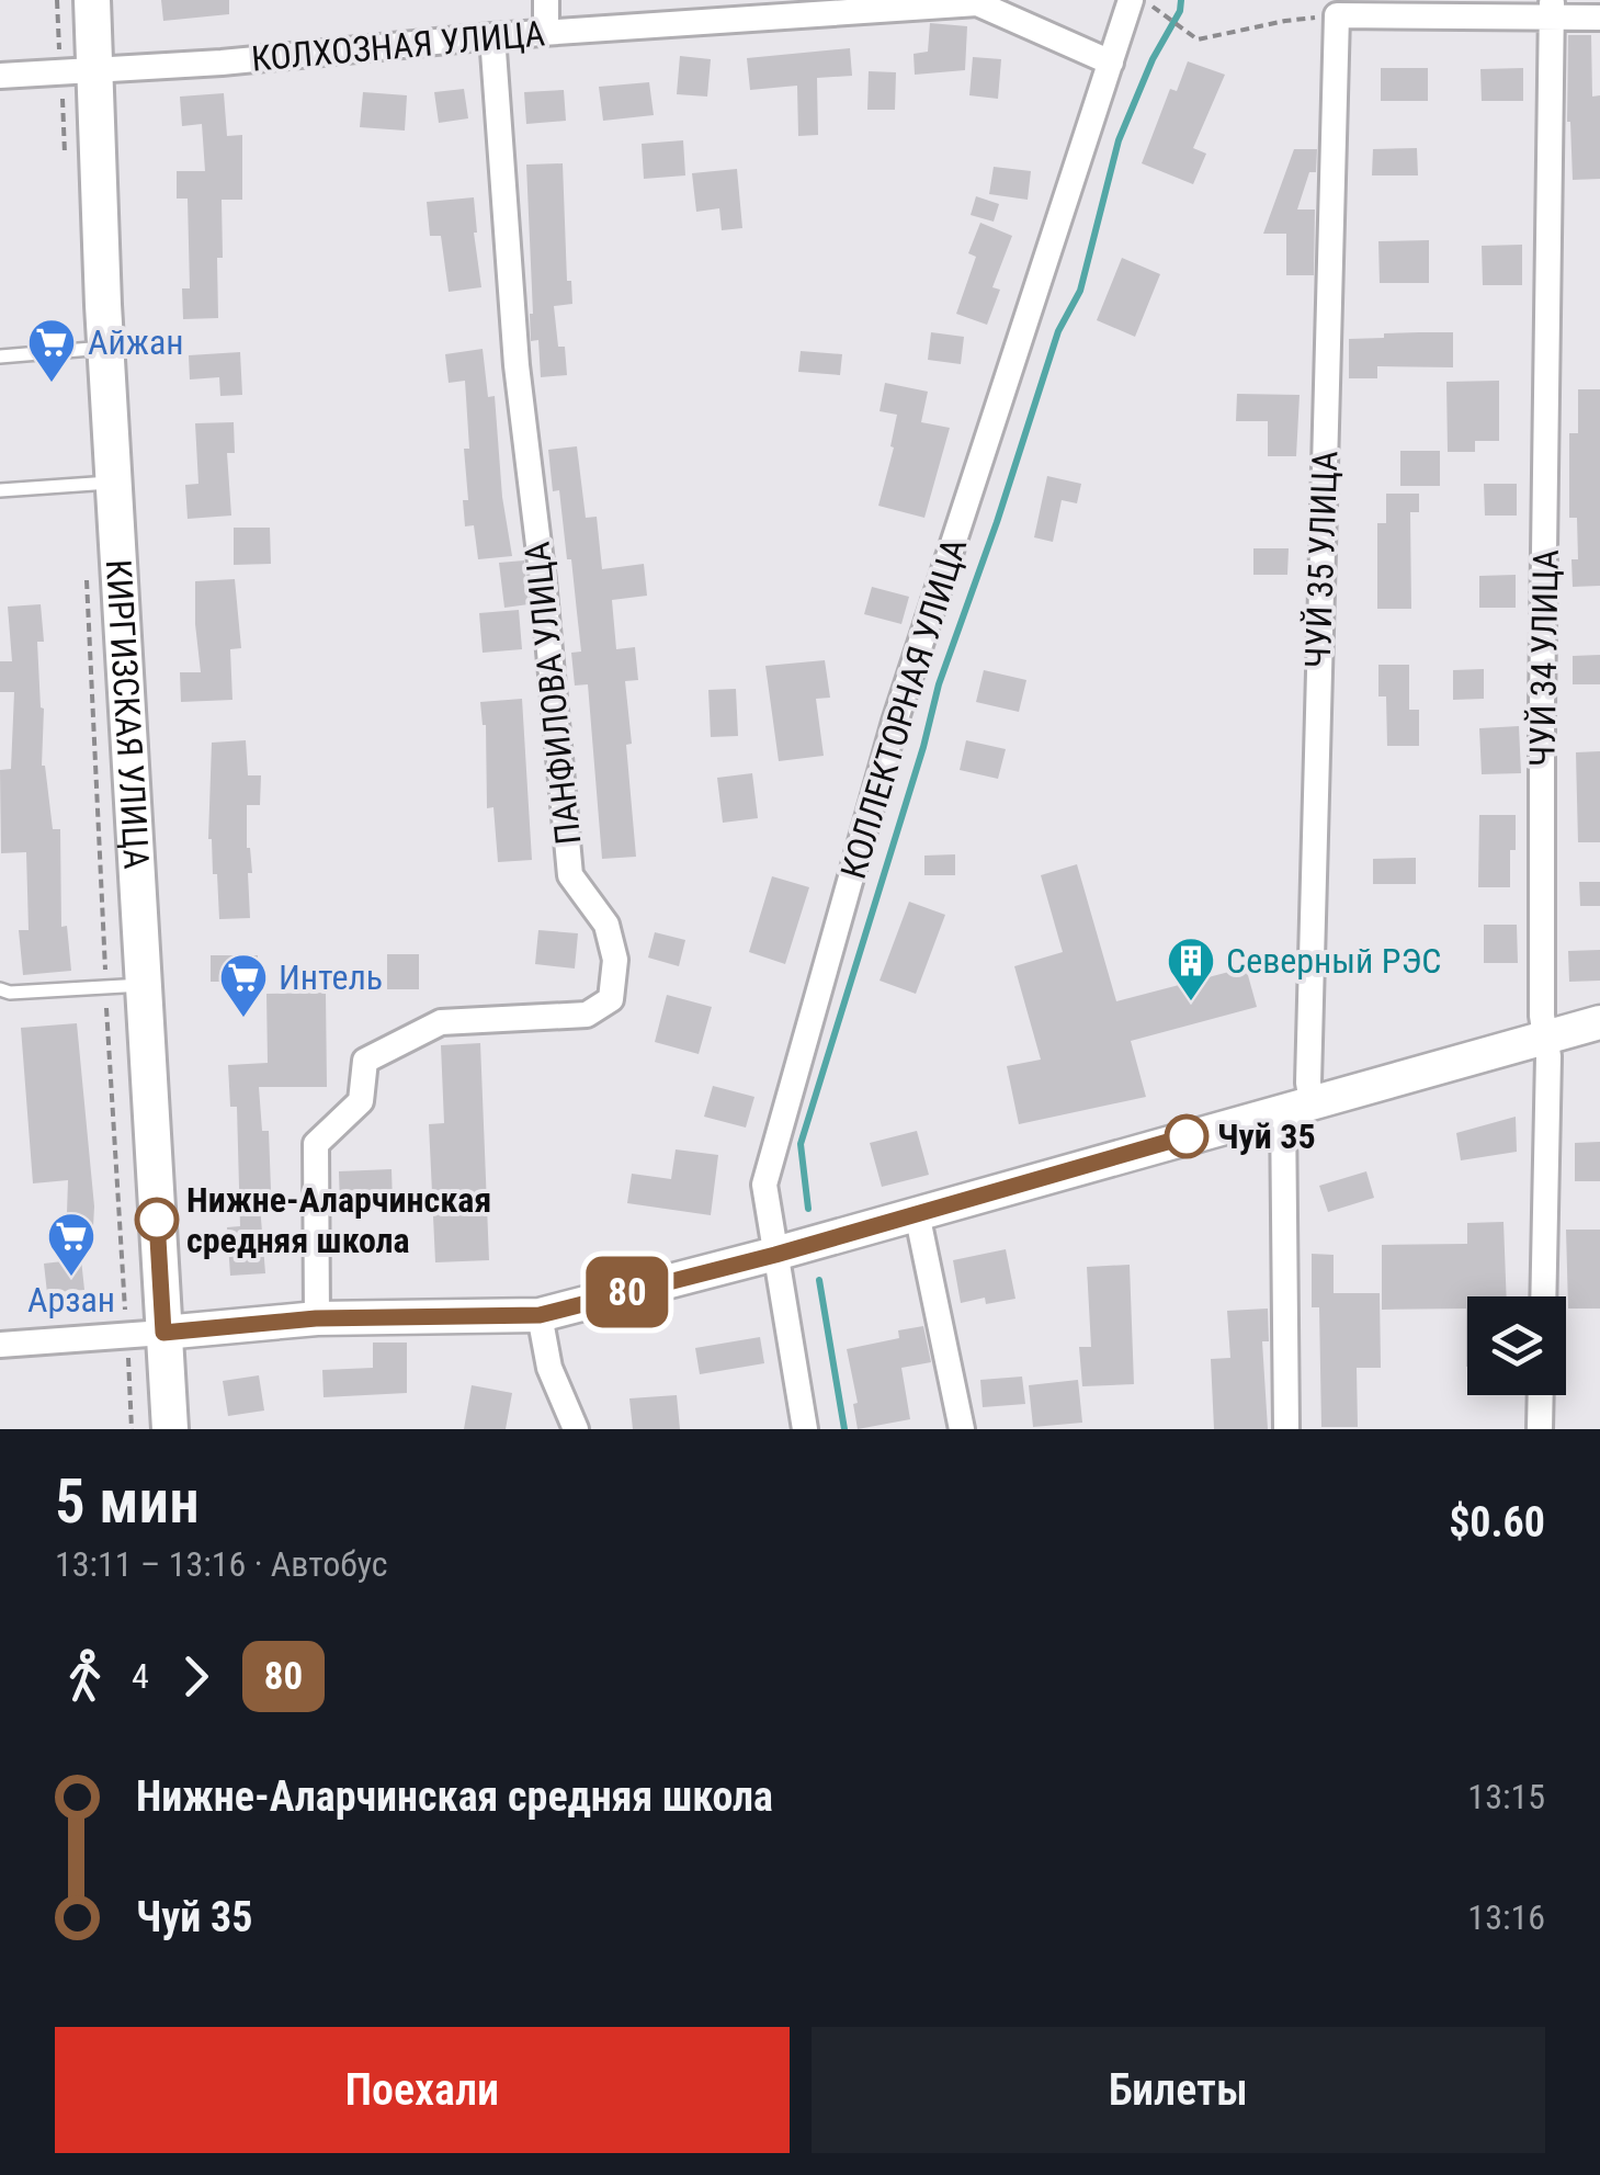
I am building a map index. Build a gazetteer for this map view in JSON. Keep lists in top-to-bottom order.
{
  "streets": {
    "main road": ["КИРГИЗСКАЯ УЛИЦА"],
    "street": [
      "КОЛХОЗНАЯ УЛИЦА",
      "ЧУЙ 35 УЛИЦА",
      "ЧУЙ 34 УЛИЦА",
      "ПАНФИЛОВА УЛИЦА",
      "КОЛЛЕКТОРНАЯ УЛИЦА"
    ]
  },
  "crossings": [
    ["КОЛХОЗНАЯ УЛИЦА", "ПАНФИЛОВА УЛИЦА"],
    ["КОЛХОЗНАЯ УЛИЦА", "КОЛЛЕКТОРНАЯ УЛИЦА"],
    ["КОЛХОЗНАЯ УЛИЦА", "КИРГИЗСКАЯ УЛИЦА"]
  ],
  "places": {
    "supermarket": ["Айжан", "Интель", "Арзан"],
    "building": ["Северный РЭС"],
    "other": ["Чуй 35", "Нижне-Аларчинская средняя школа"]
  },
  "lines": ["bus line 80"],
  "page": {
    "on_map": "80",
    "heading": ["5 мин", "13:11 – 13:16 · Автобус", "$0.60"],
    "legs": ["4", "80"],
    "list": [
      {
        "name": "Нижне-Аларчинская средняя школа",
        "value": "13:15"
      },
      {
        "name": "Чуй 35",
        "value": "13:16"
      }
    ],
    "buttons": ["Поехали", "Билеты"]
  }
}
